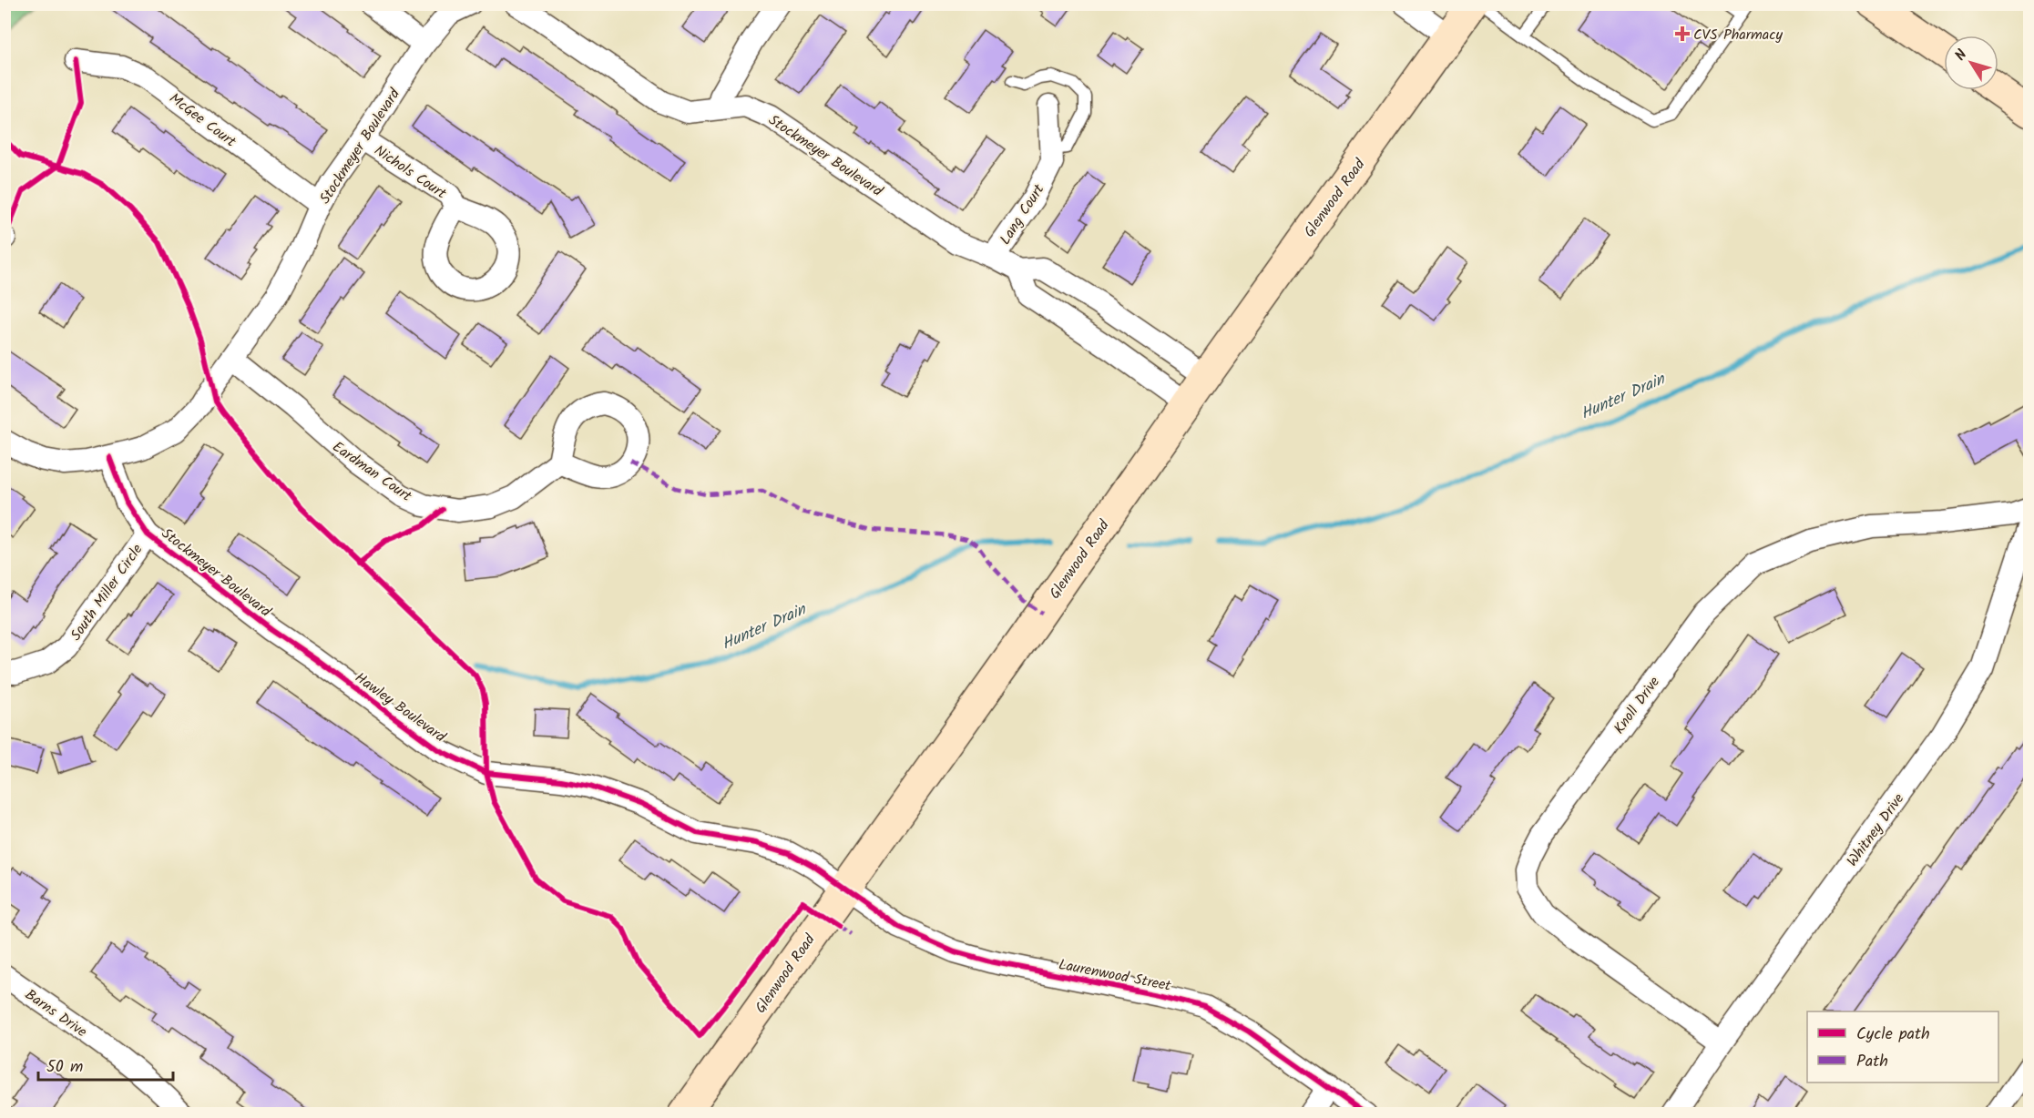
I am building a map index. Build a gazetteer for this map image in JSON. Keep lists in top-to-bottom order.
{
  "streets": {
    "street": [
      "McGee Court",
      "Stockmeyer Boulevard",
      "Nichols Court",
      "Glenwood Road",
      "Lang Court",
      "Eardman Court",
      "South Miller Circle",
      "Knoll Drive",
      "Hawley Boulevard",
      "Whitney Drive",
      "Laurenwood Street",
      "Barns Drive"
    ]
  },
  "crossings": [
    ["McGee Court", "Stockmeyer Boulevard"],
    ["Stockmeyer Boulevard", "Nichols Court"],
    ["Stockmeyer Boulevard", "Glenwood Road"],
    ["Stockmeyer Boulevard", "Lang Court"],
    ["Stockmeyer Boulevard", "Eardman Court"],
    ["Stockmeyer Boulevard", "South Miller Circle"],
    ["Stockmeyer Boulevard", "Hawley Boulevard"],
    ["Glenwood Road", "Hawley Boulevard"],
    ["Glenwood Road", "Laurenwood Street"],
    ["Knoll Drive", "Whitney Drive"],
    ["Hawley Boulevard", "Laurenwood Street"]
  ],
  "water": ["Hunter Drain"],
  "places": {
    "health": ["CVS Pharmacy"]
  },
  "legend": ["Cycle path", "Path"],
  "scale_bar": "50 m",
  "north": "top left"
}
